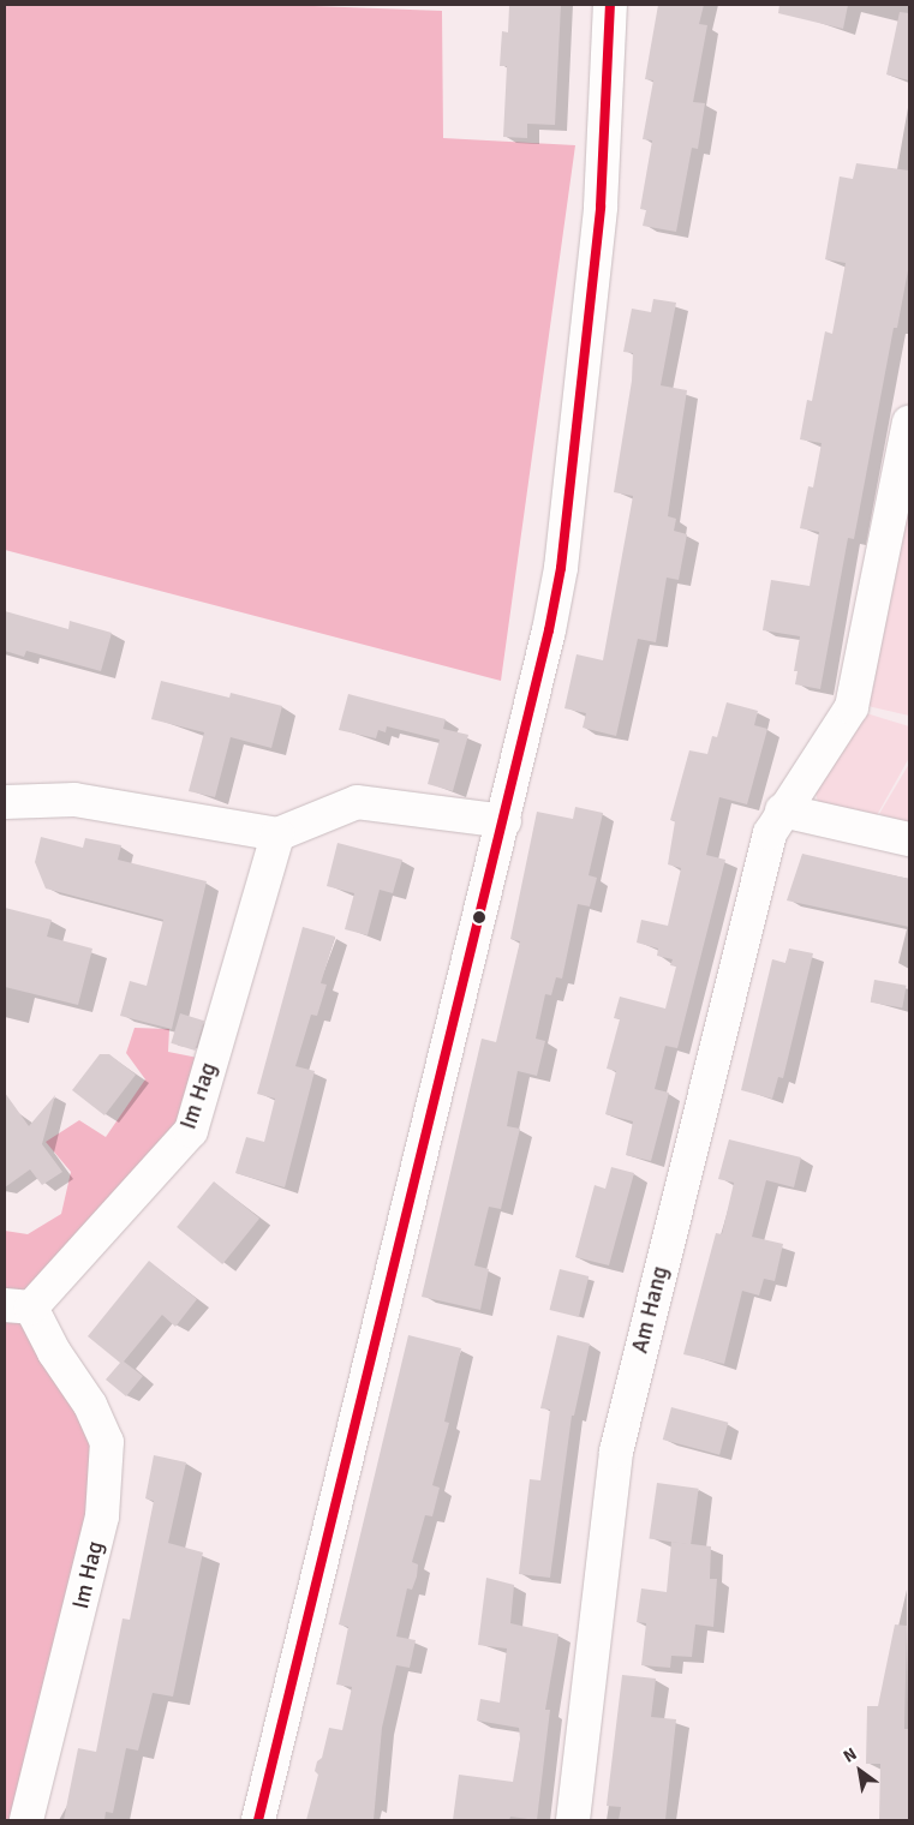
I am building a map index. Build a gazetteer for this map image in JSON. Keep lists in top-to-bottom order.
{
  "streets": {
    "street": ["Im Hag", "Am Hang"]
  },
  "north": "top left"
}
